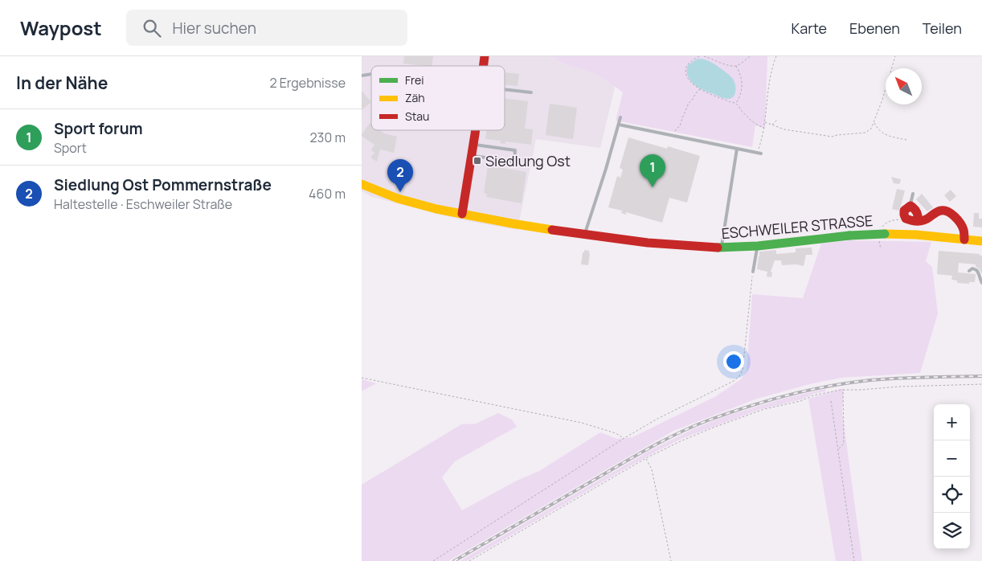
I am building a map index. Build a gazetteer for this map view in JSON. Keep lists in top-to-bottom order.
{
  "streets": {
    "street": ["ESCHWEILER STRASSE"]
  },
  "places": {
    "transit": ["Siedlung Ost"]
  },
  "legend": ["Frei", "Zäh", "Stau"],
  "north": "top left",
  "page": {
    "header": "Waypost",
    "search": "Hier suchen",
    "nav": ["Karte", "Ebenen", "Teilen"],
    "heading": ["In der Nähe", "2 Ergebnisse"],
    "list": [
      {
        "mark": "1",
        "name": "Sport forum",
        "note": "Sport",
        "value": "230 m"
      },
      {
        "mark": "2",
        "name": "Siedlung Ost Pommernstraße",
        "note": "Haltestelle · Eschweiler Straße",
        "value": "460 m"
      }
    ],
    "pins": ["1", "2"],
    "map_buttons": ["+", "−"]
  }
}
